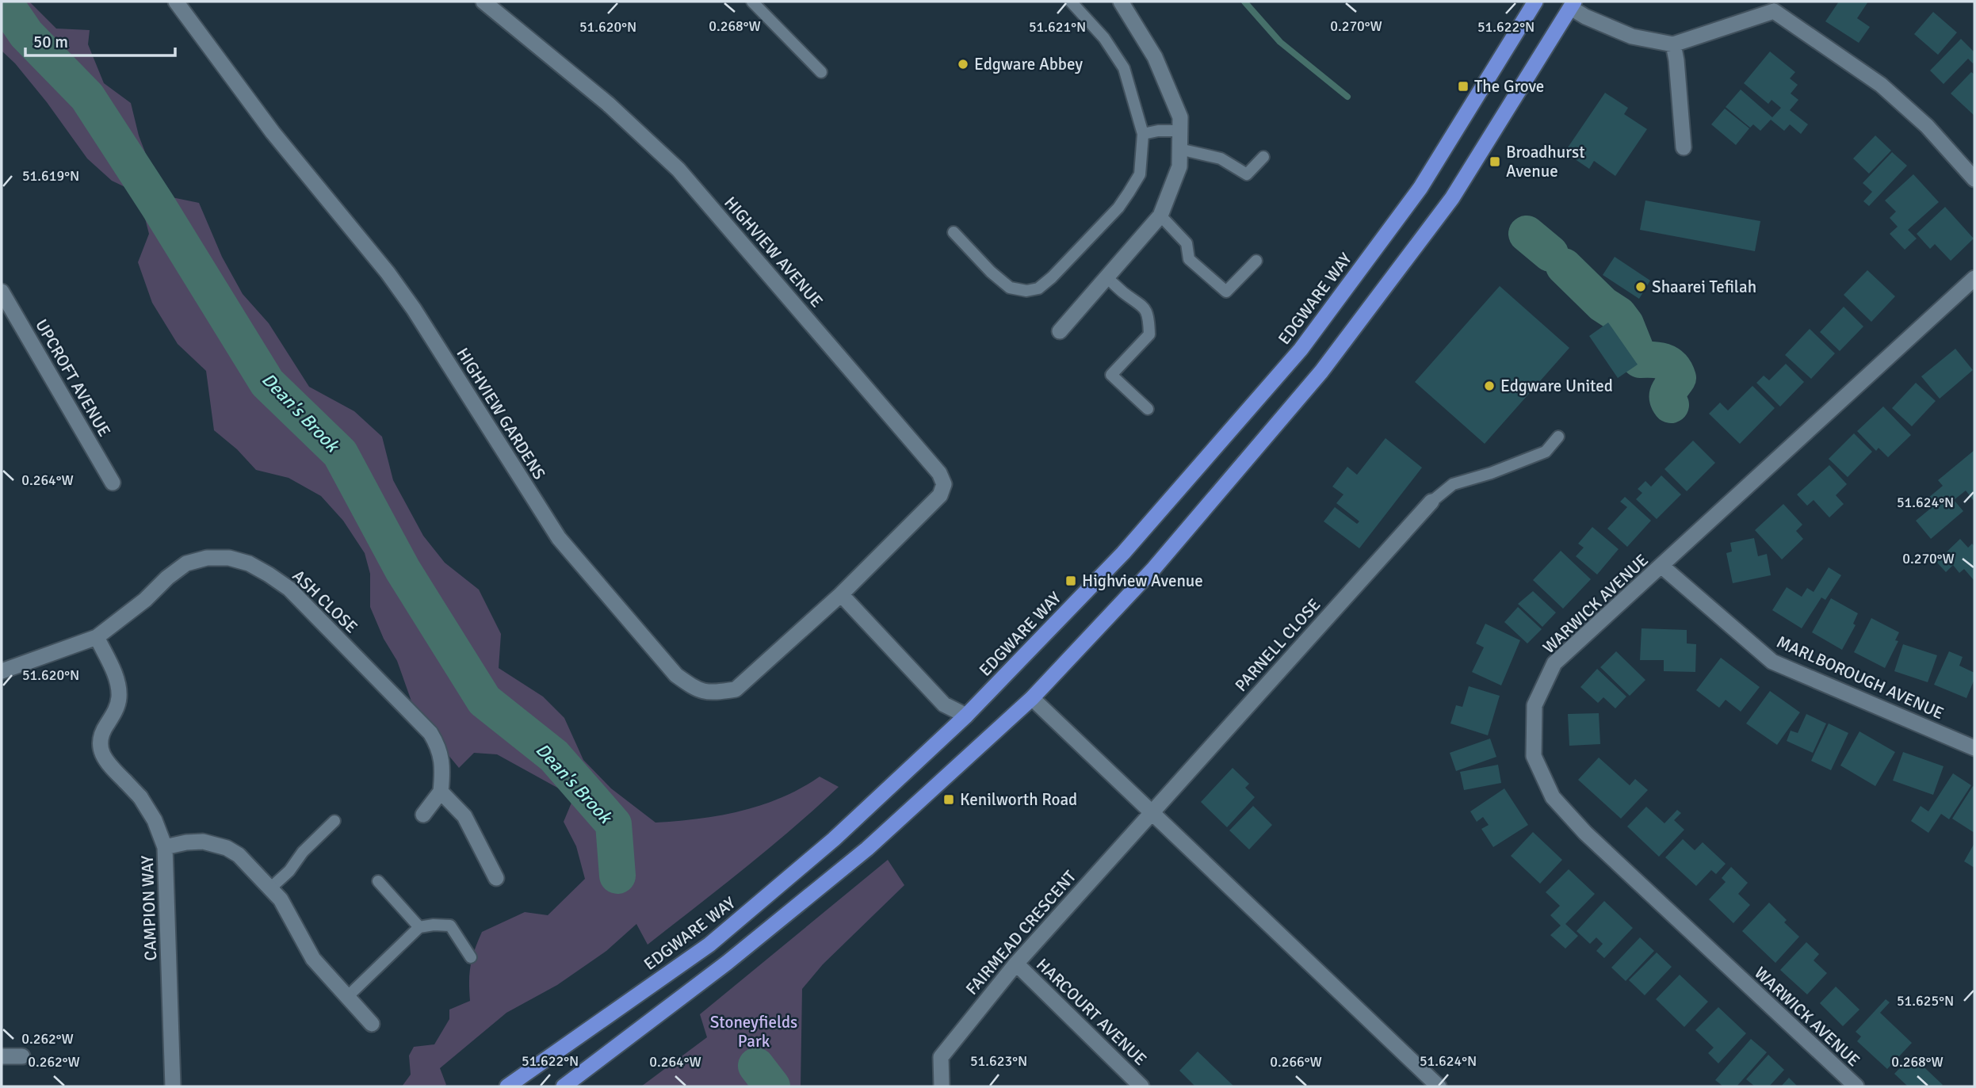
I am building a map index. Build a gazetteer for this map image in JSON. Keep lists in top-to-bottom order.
{
  "streets": {
    "highway": ["EDGWARE WAY"],
    "street": [
      "HIGHVIEW AVENUE",
      "UPCROFT AVENUE",
      "HIGHVIEW GARDENS",
      "ASH CLOSE",
      "WARWICK AVENUE",
      "PARNELL CLOSE",
      "MARLBOROUGH AVENUE",
      "CAMPION WAY",
      "FAIRMEAD CRESCENT",
      "HARCOURT AVENUE"
    ]
  },
  "crossings": [
    ["HIGHVIEW AVENUE", "HIGHVIEW GARDENS"],
    ["ASH CLOSE", "CAMPION WAY"],
    ["WARWICK AVENUE", "MARLBOROUGH AVENUE"],
    ["PARNELL CLOSE", "FAIRMEAD CRESCENT"],
    ["FAIRMEAD CRESCENT", "HARCOURT AVENUE"]
  ],
  "water": ["Dean's Brook"],
  "parks": ["Stoneyfields Park"],
  "places": {
    "other": ["Edgware Abbey", "Shaarei Tefilah", "Edgware United"],
    "transit": [
      "The Grove",
      "Broadhurst Avenue",
      "Highview Avenue",
      "Kenilworth Road"
    ]
  },
  "scale_bar": "50 m",
  "coordinates": [
    "0.268°W",
    "0.270°W",
    "51.620°N",
    "51.621°N",
    "51.622°N",
    "51.619°N",
    "0.264°W",
    "51.624°N",
    "51.625°N",
    "0.262°W",
    "51.623°N",
    "0.266°W"
  ]
}
